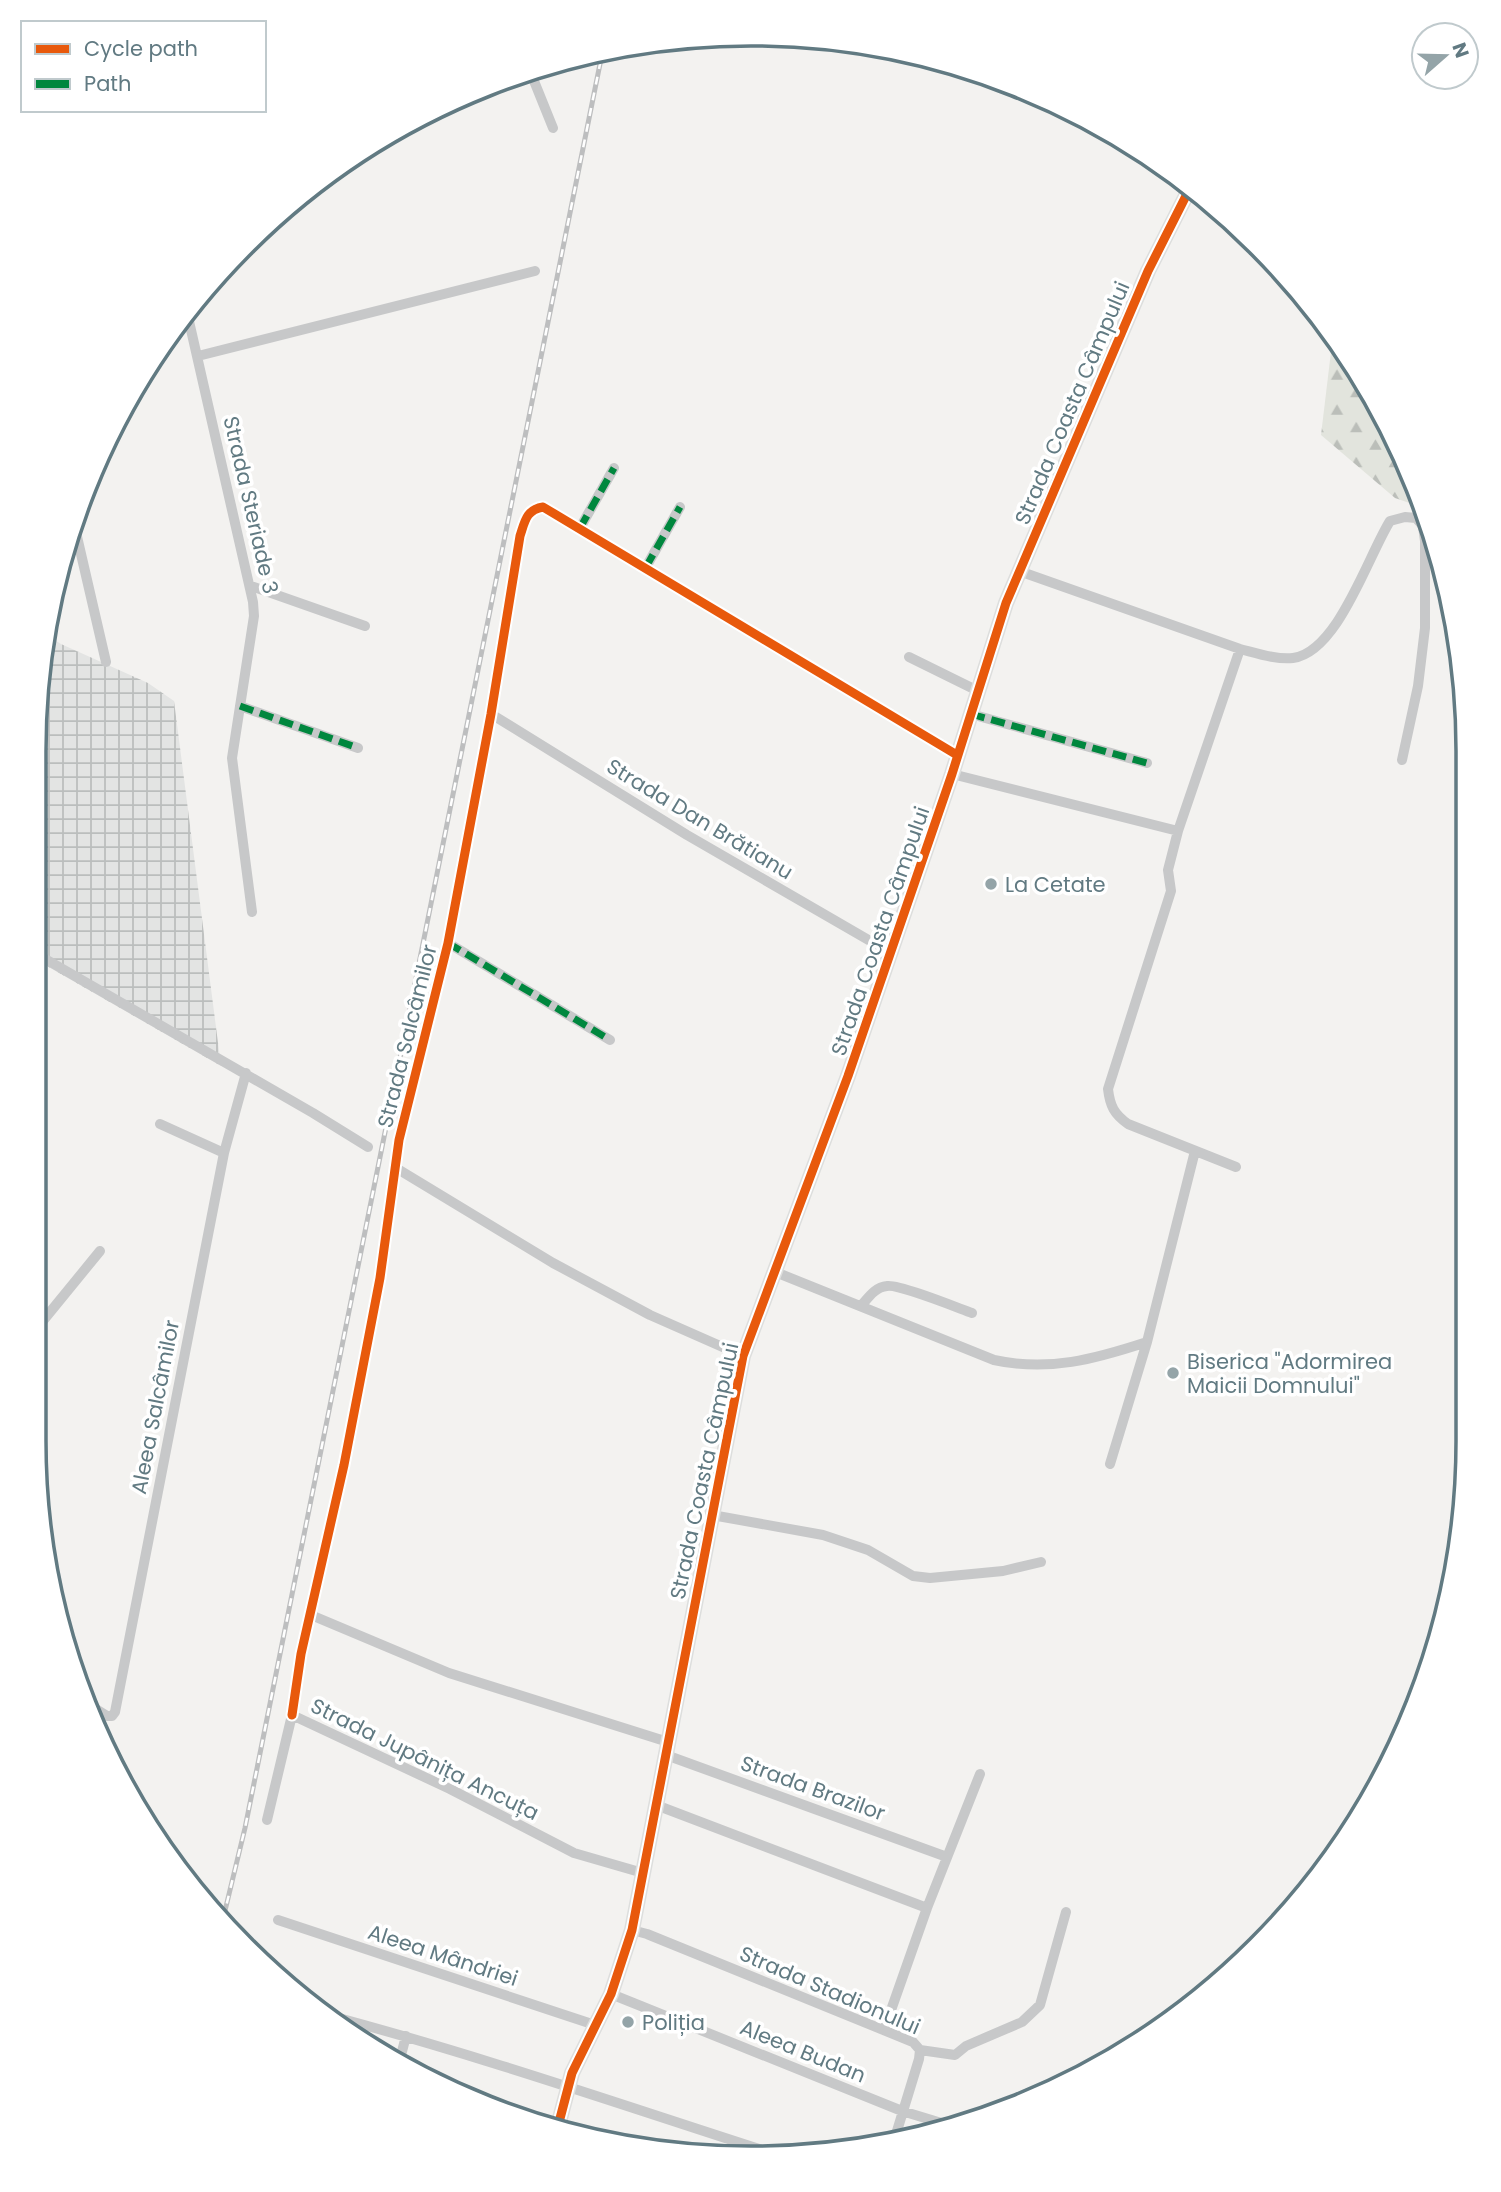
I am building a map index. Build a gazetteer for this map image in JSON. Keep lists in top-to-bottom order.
{
  "streets": {
    "street": [
      "Strada Coasta Câmpului",
      "Strada Steriade 3",
      "Strada Dan Brătianu",
      "Strada Salcâmilor",
      "Aleea Salcâmilor",
      "Strada Jupânița Ancuța",
      "Strada Brazilor",
      "Aleea Mândriei",
      "Strada Stadionului",
      "Aleea Budan"
    ]
  },
  "crossings": [
    ["Strada Coasta Câmpului", "Strada Dan Brătianu"],
    ["Strada Coasta Câmpului", "Strada Jupânița Ancuța"],
    ["Strada Coasta Câmpului", "Strada Brazilor"],
    ["Strada Coasta Câmpului", "Aleea Mândriei"],
    ["Strada Coasta Câmpului", "Strada Stadionului"],
    ["Strada Coasta Câmpului", "Aleea Budan"],
    ["Strada Dan Brătianu", "Strada Salcâmilor"],
    ["Strada Salcâmilor", "Strada Jupânița Ancuța"],
    ["Strada Stadionului", "Aleea Budan"]
  ],
  "places": ["La Cetate", "Biserica \"Adormirea Maicii Domnului\"", "Poliția"],
  "legend": ["Cycle path", "Path"],
  "north": "right"
}
